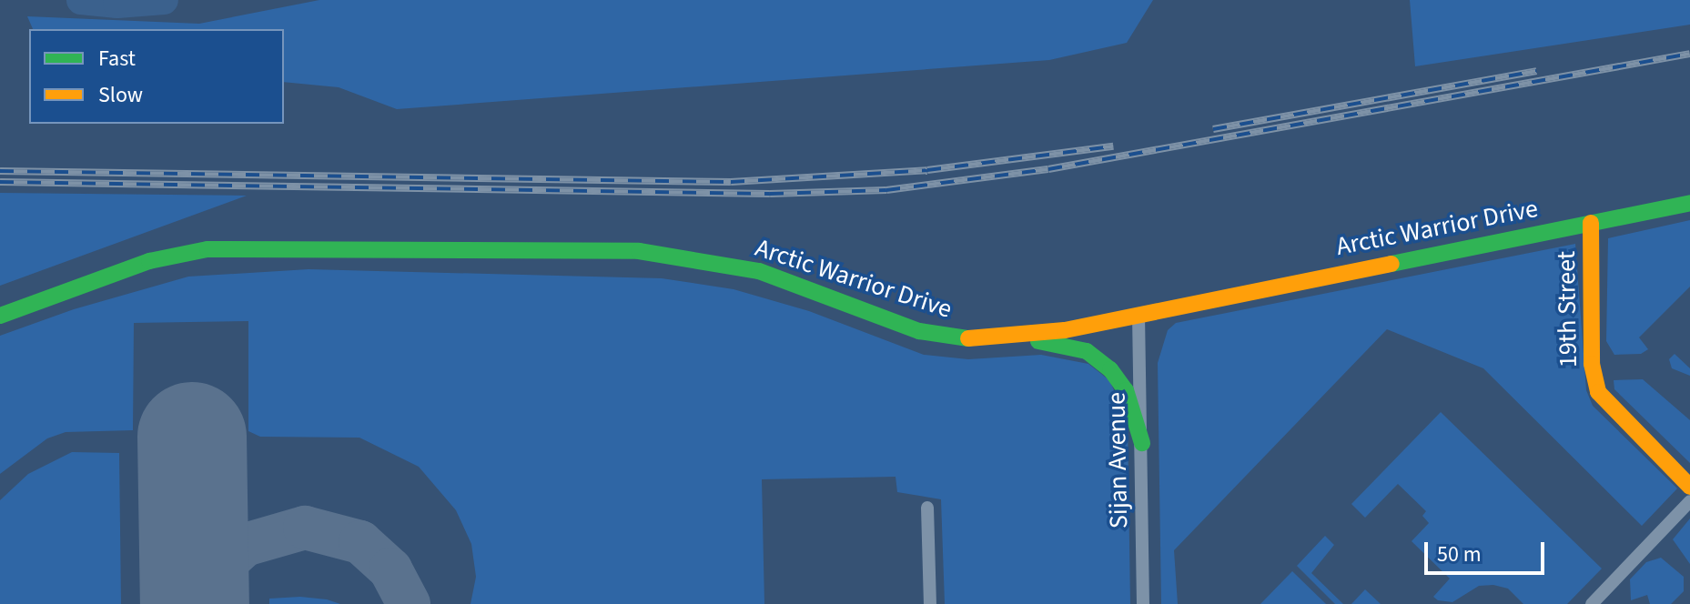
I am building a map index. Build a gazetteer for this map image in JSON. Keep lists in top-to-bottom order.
{
  "streets": {
    "main road": ["Arctic Warrior Drive", "19th Street"],
    "street": ["Sijan Avenue"]
  },
  "crossings": [
    ["Arctic Warrior Drive", "19th Street"],
    ["Arctic Warrior Drive", "Sijan Avenue"]
  ],
  "legend": ["Fast", "Slow"],
  "scale_bar": "50 m"
}
